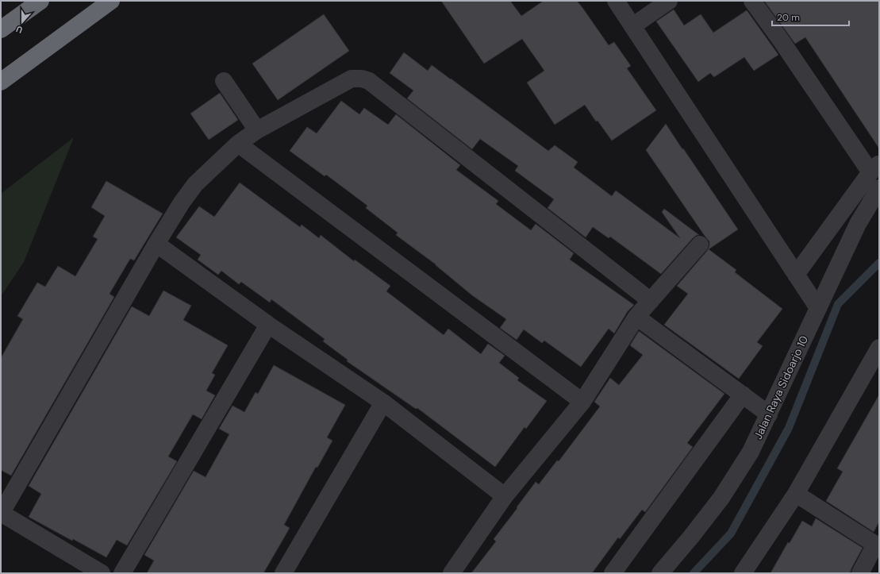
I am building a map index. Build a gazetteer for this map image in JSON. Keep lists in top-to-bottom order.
{
  "streets": {
    "street": ["Jalan Raya Sidoarjo 10"]
  },
  "scale_bar": "20 m",
  "north": "bottom"
}
